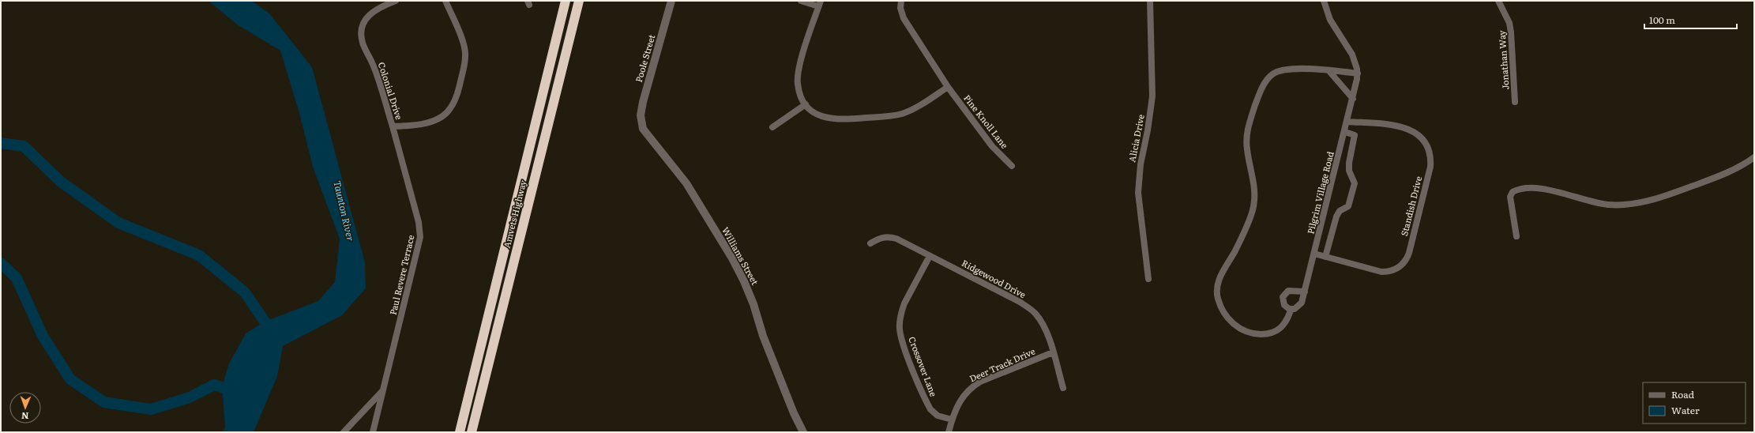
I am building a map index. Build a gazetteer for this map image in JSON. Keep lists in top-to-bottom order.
{
  "streets": {
    "highway": ["Amvets Highway"],
    "street": [
      "Poole Street",
      "Jonathan Way",
      "Colonial Drive",
      "Pine Knoll Lane",
      "Alicia Drive",
      "Pilgrim Village Road",
      "Standish Drive",
      "Williams Street",
      "Paul Revere Terrace",
      "Ridgewood Drive",
      "Deer Track Drive",
      "Crossover Lane"
    ]
  },
  "crossings": [
    ["Poole Street", "Williams Street"],
    ["Colonial Drive", "Paul Revere Terrace"],
    ["Pilgrim Village Road", "Standish Drive"],
    ["Ridgewood Drive", "Deer Track Drive"],
    ["Ridgewood Drive", "Crossover Lane"],
    ["Deer Track Drive", "Crossover Lane"]
  ],
  "water": ["Taunton River"],
  "legend": ["Road", "Water"],
  "scale_bar": "100 m",
  "north": "bottom"
}
